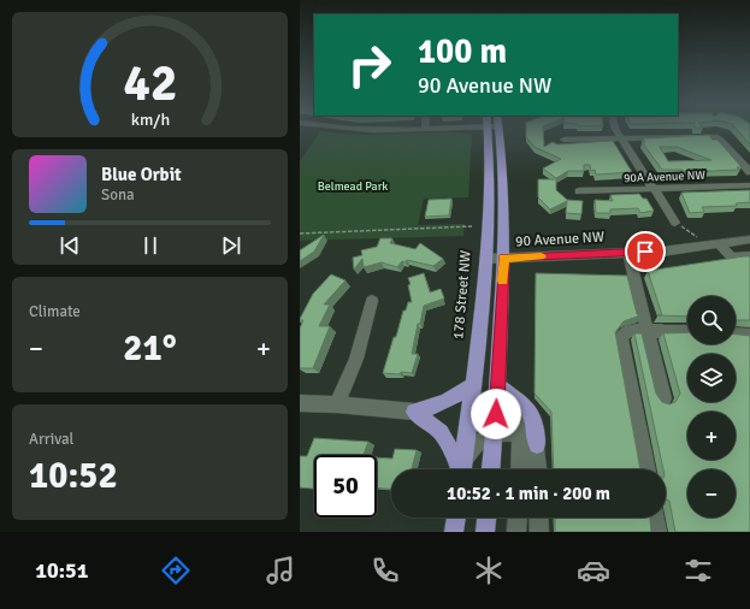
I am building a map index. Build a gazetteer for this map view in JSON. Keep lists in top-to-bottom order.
{
  "streets": {
    "main road": ["178 Street NW"],
    "street": ["90A Avenue NW", "90 Avenue NW"]
  },
  "crossings": [
    ["90 Avenue NW", "178 Street NW"]
  ],
  "parks": ["Belmead Park"],
  "page": {
    "turn": ["100 m", "90 Avenue NW"],
    "song": ["Blue Orbit", "Sona"],
    "tile": [
      "Climate",
      ["Arrival", "10:52"]
    ],
    "map_buttons": ["+", "−"],
    "heat": ["−", "21°", "+"],
    "limit": "50",
    "trip": "10:52 · 1 min · 200 m",
    "tabs": "10:51",
    "gauge": ["42", "km/h"]
  }
}
